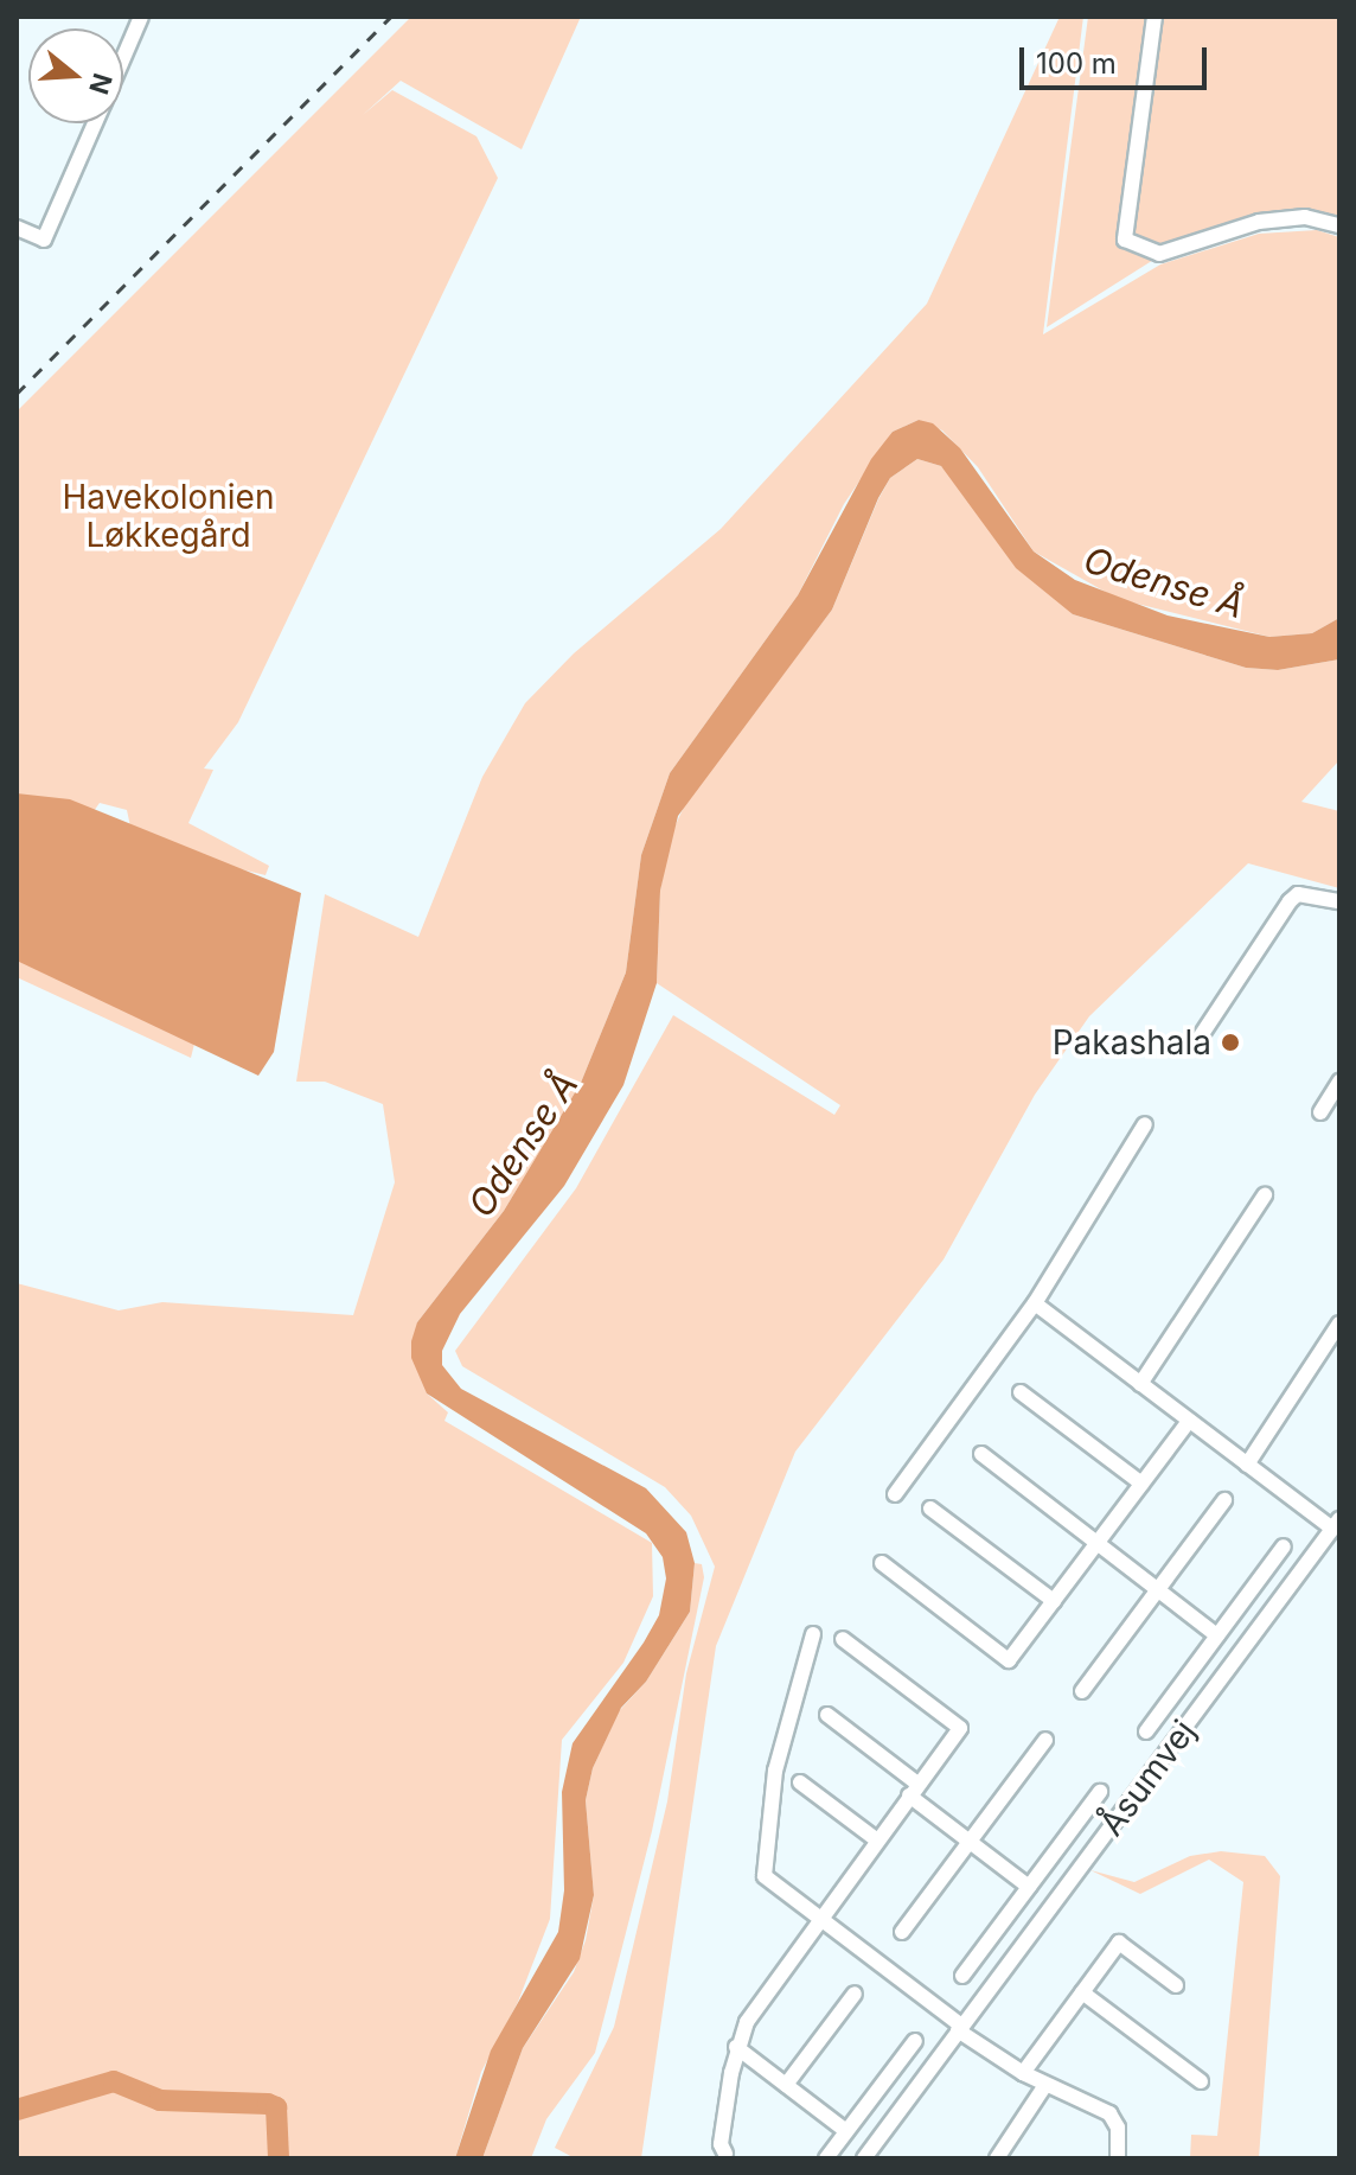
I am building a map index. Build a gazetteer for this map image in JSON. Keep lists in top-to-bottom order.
{
  "streets": {
    "street": ["Åsumvej"]
  },
  "water": ["Odense Å"],
  "parks": ["Havekolonien Løkkegård"],
  "places": ["Pakashala"],
  "scale_bar": "100 m",
  "north": "right"
}
